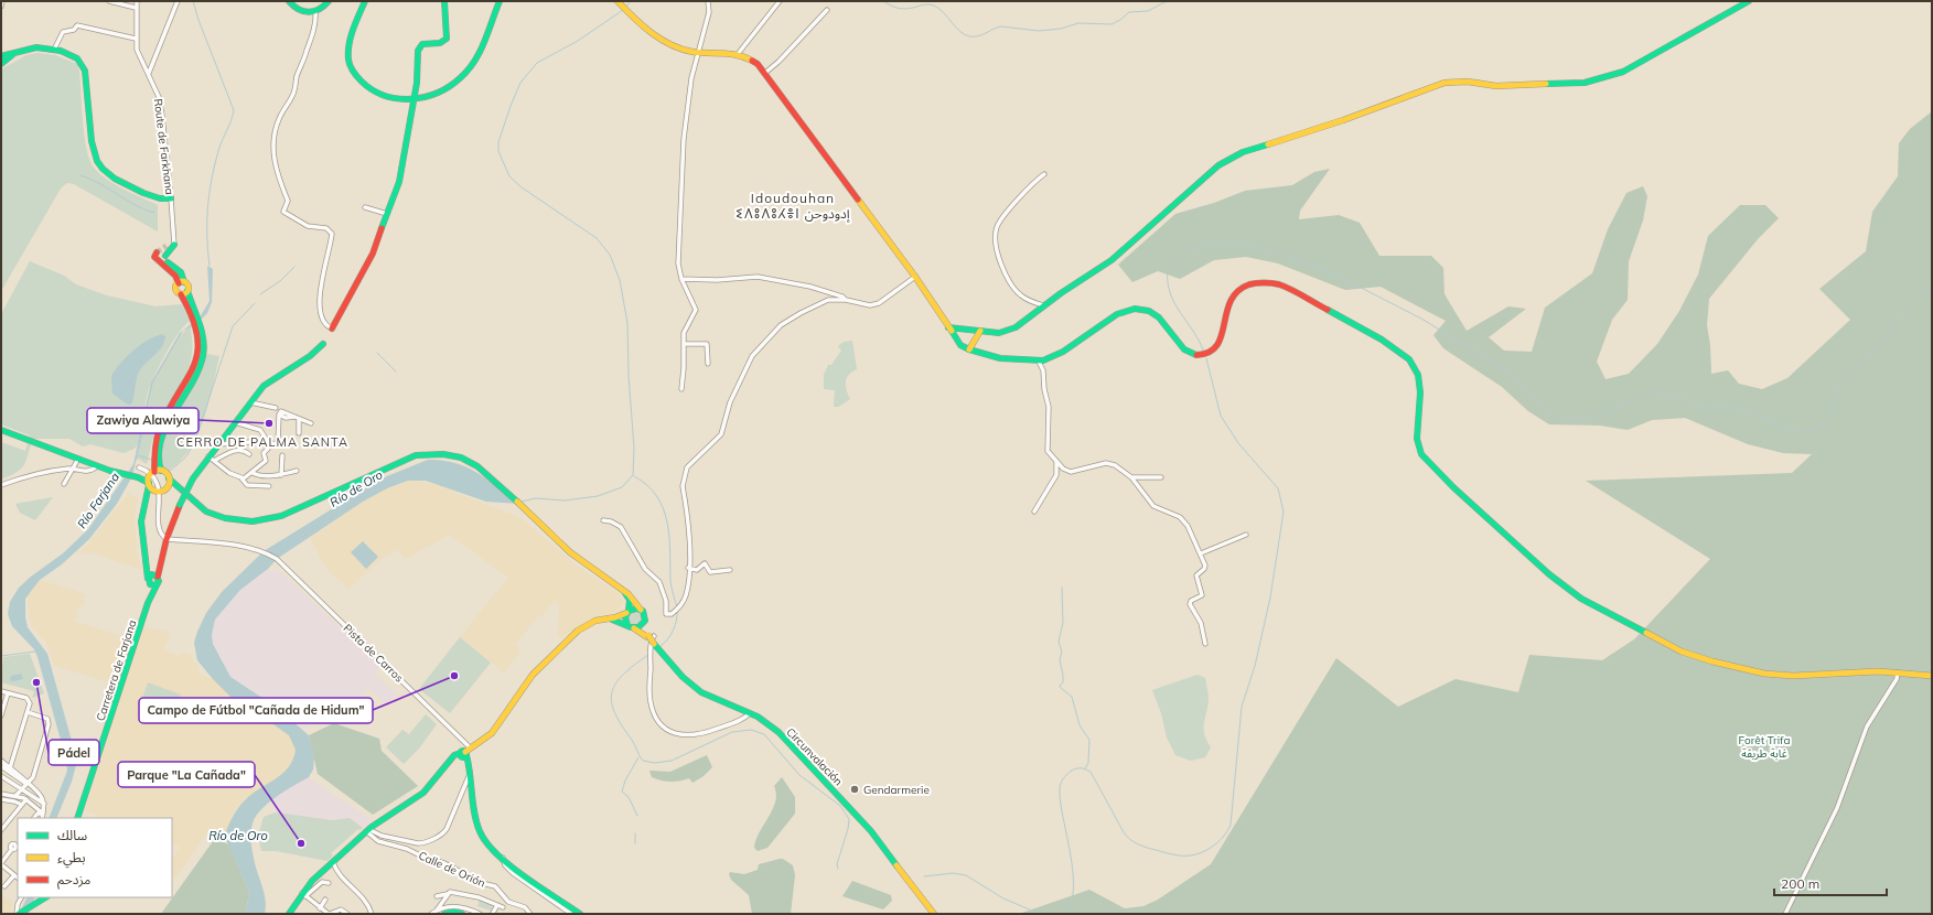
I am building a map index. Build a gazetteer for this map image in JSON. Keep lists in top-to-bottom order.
{
  "streets": {
    "street": [
      "Route de Farkhana",
      "Pista de Carros",
      "Carretera de Farjana",
      "Circunvalación",
      "Calle de Orión"
    ]
  },
  "districts": ["Idoudouhan ⵉⴷⵓⴷⵓⵃⴻⵏ إدودوحن", "CERRO DE PALMA SANTA"],
  "water": ["Río de Oro", "Río Farjana"],
  "parks": ["Forêt Trifa غابة طريفة"],
  "places": [
    "Zawiya Alawiya",
    "Campo de Fútbol \"Cañada de Hidum\"",
    "Pádel",
    "Gendarmerie",
    "Parque \"La Cañada\""
  ],
  "legend": ["سالك", "بطيء", "مزدحم"],
  "scale_bar": "200 m"
}
